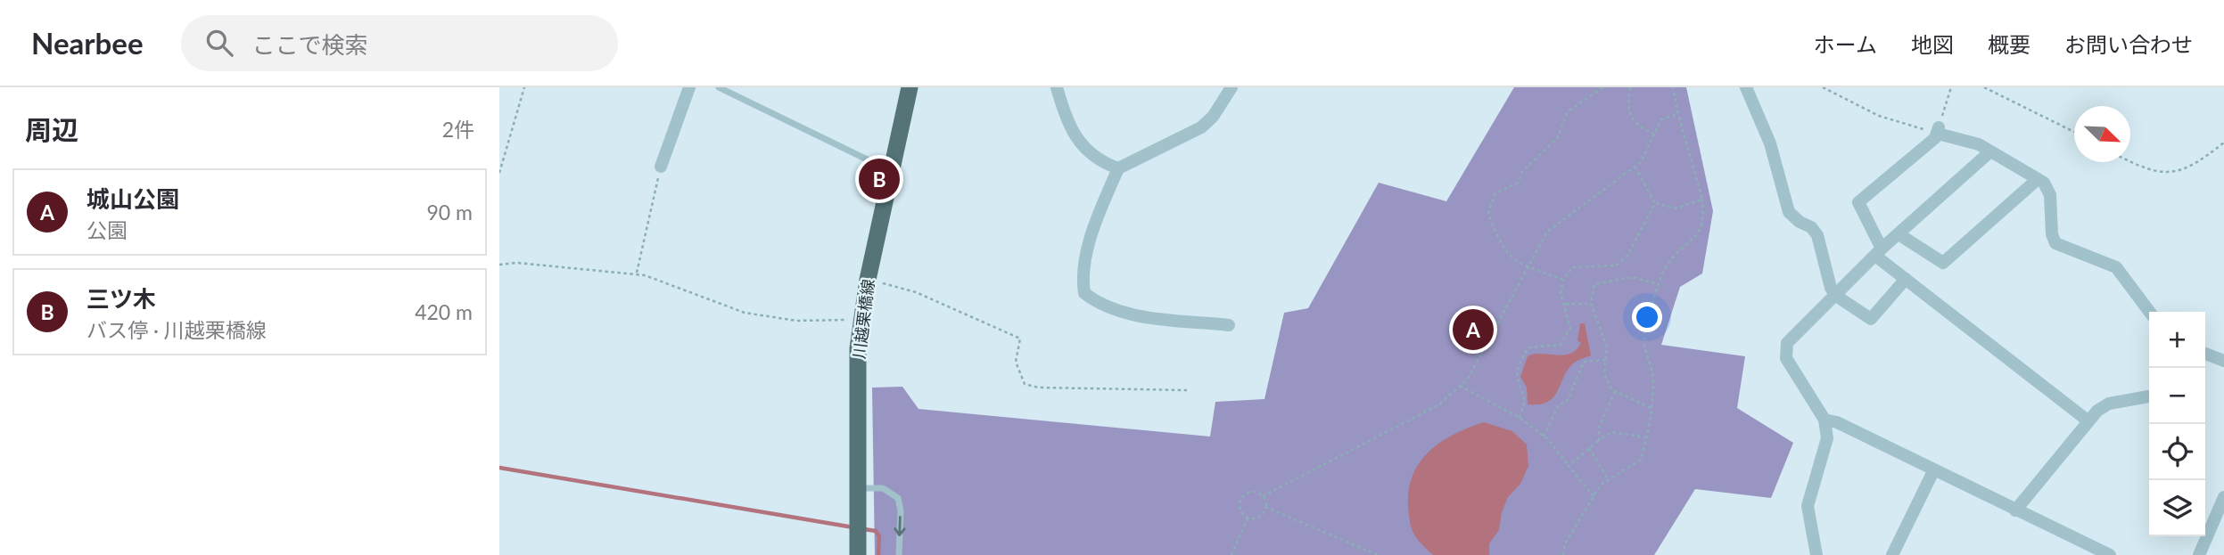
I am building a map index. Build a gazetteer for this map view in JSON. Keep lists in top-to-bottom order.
{
  "streets": {
    "main road": ["川越栗橋線"]
  },
  "north": "bottom right",
  "page": {
    "header": "Nearbee",
    "search": "ここで検索",
    "nav": [
      "ホーム",
      "地図",
      "概要",
      "お問い合わせ"
    ],
    "heading": ["周辺", "2件"],
    "pins": ["B", "A"],
    "list": [
      {
        "mark": "A",
        "name": "城山公園",
        "note": "公園",
        "value": "90 m"
      },
      {
        "mark": "B",
        "name": "三ツ木",
        "note": "バス停 · 川越栗橋線",
        "value": "420 m"
      }
    ],
    "map_buttons": ["+", "−"]
  }
}
